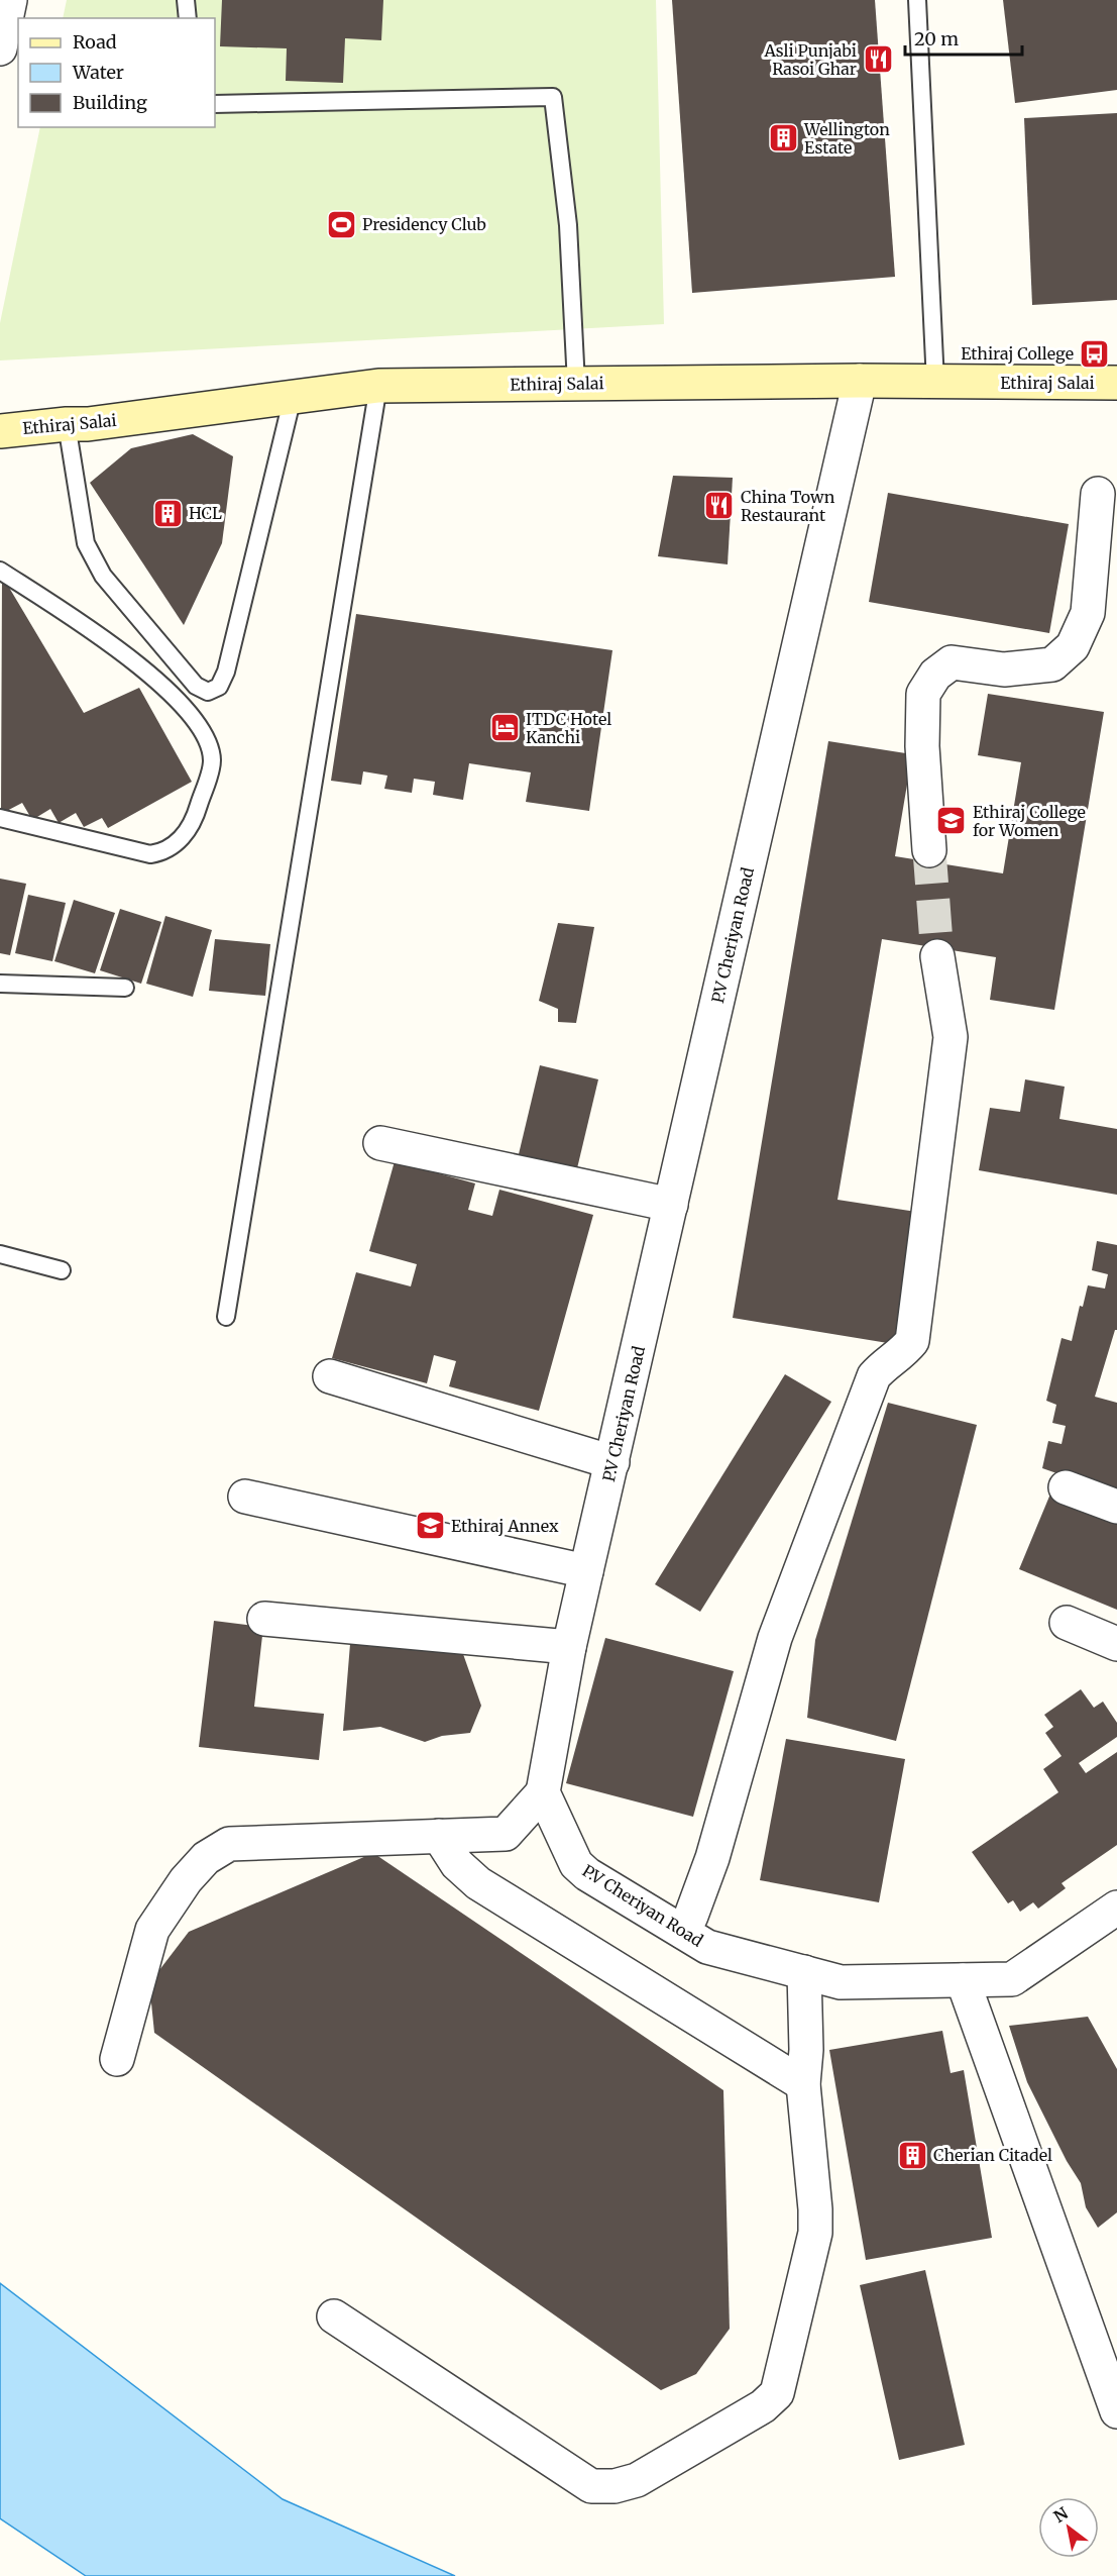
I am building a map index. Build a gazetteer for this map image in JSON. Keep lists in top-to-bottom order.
{
  "streets": {
    "main road": ["Ethiraj Salai"],
    "street": ["P.V Cheriyan Road"]
  },
  "crossings": [
    ["Ethiraj Salai", "P.V Cheriyan Road"]
  ],
  "places": {
    "restaurant": ["Asli Punjabi Rasoi Ghar", "China Town Restaurant"],
    "building": ["Wellington Estate", "HCL", "Cherian Citadel"],
    "sports": ["Presidency Club"],
    "bus stop": ["Ethiraj College"],
    "hotel": ["ITDC Hotel Kanchi"],
    "school or university": ["Ethiraj College for Women", "Ethiraj Annex"]
  },
  "legend": ["Road", "Water", "Building"],
  "scale_bar": "20 m",
  "north": "top left"
}
